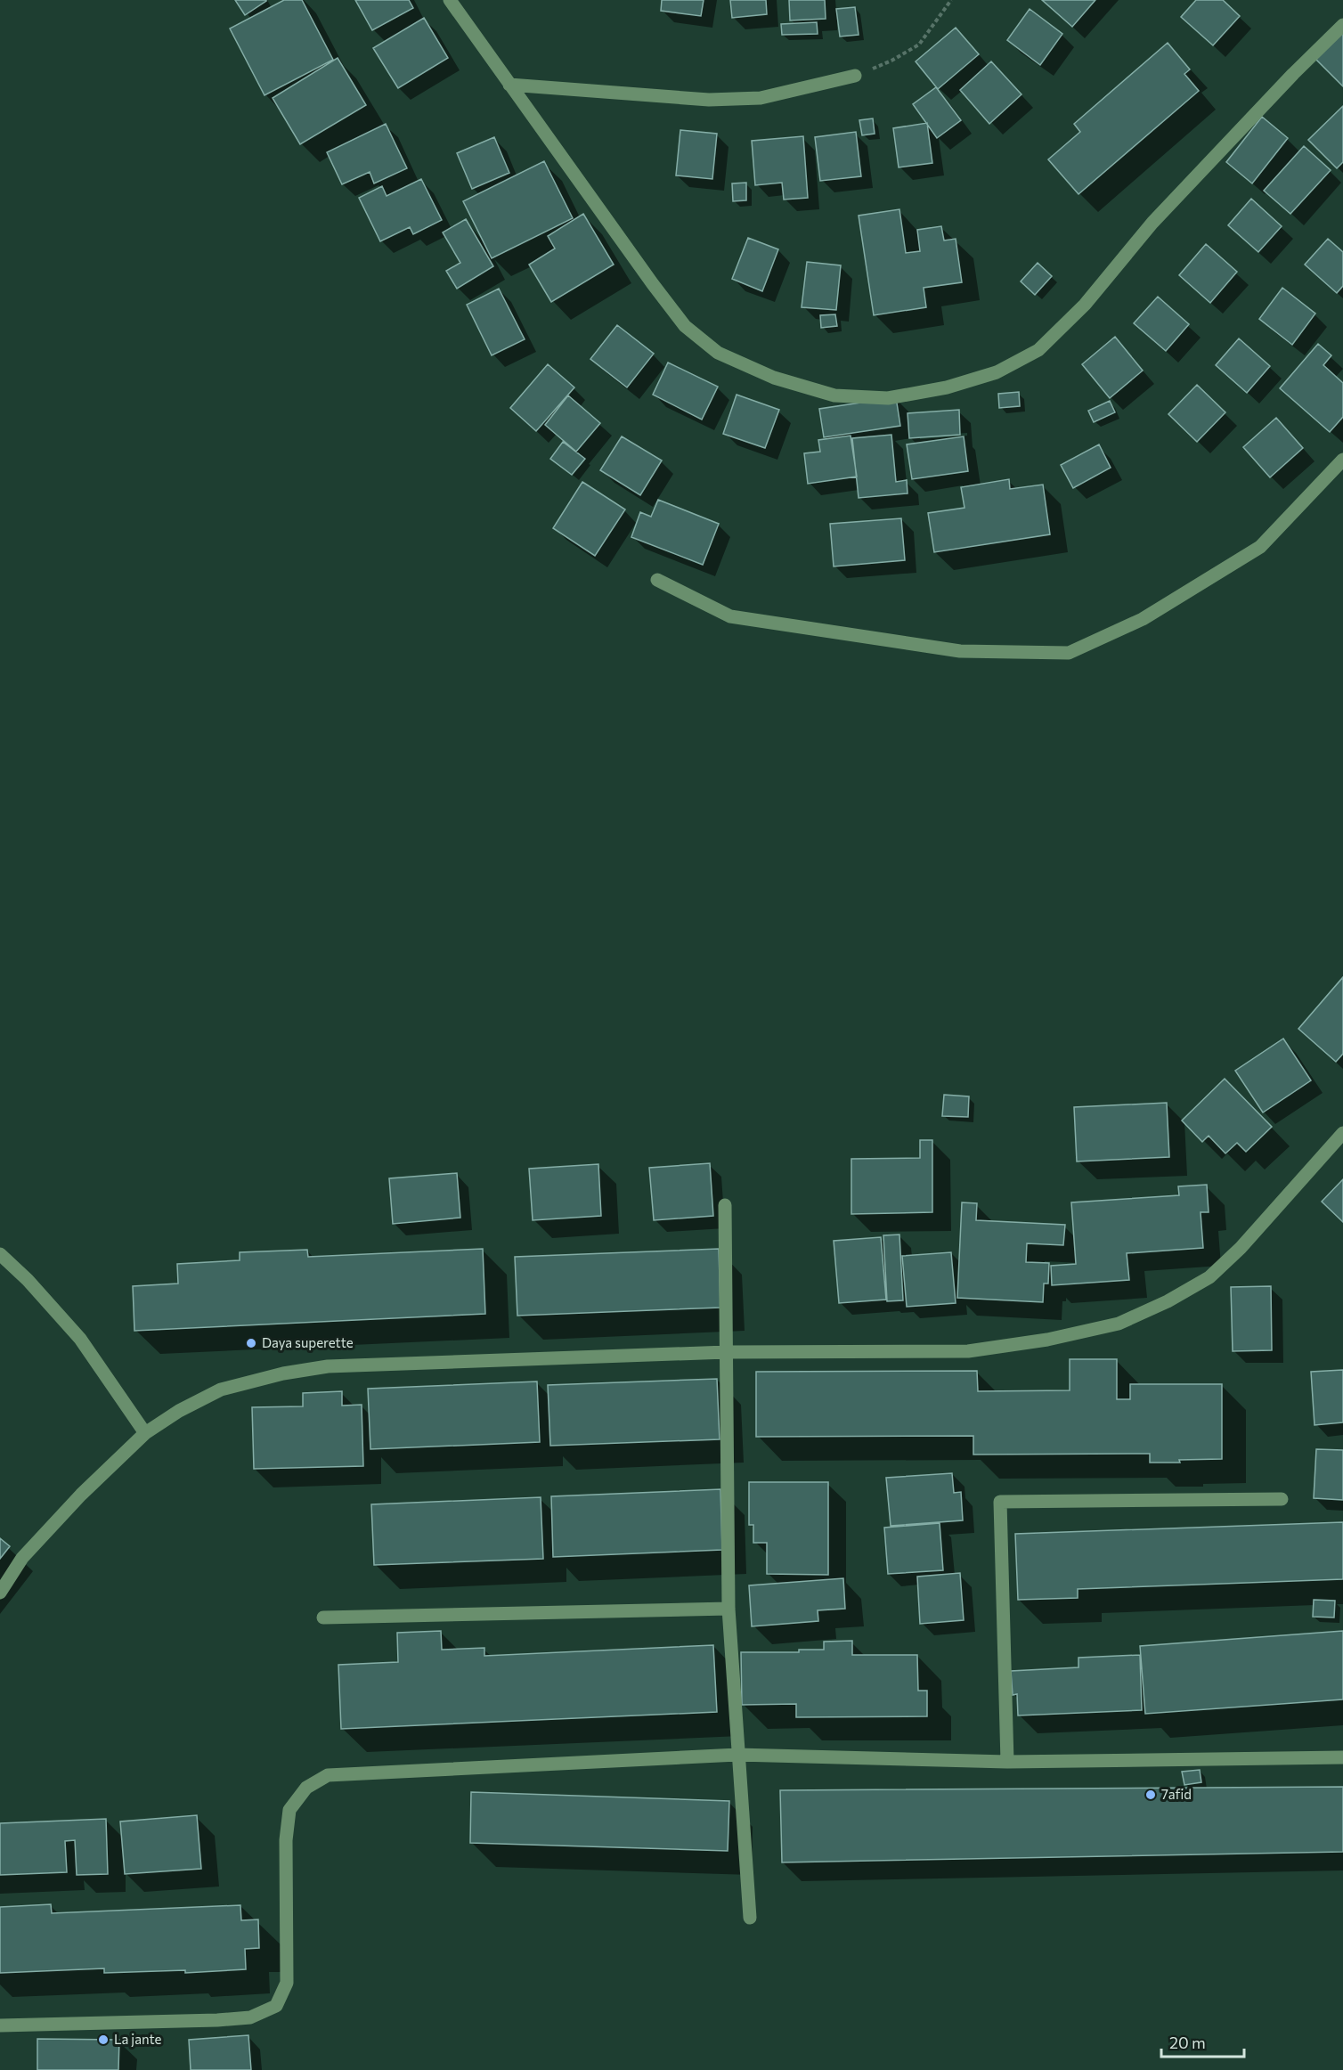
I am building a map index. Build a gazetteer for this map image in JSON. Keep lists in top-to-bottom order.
{
  "places": ["Daya superette", "7afid", "La jante"],
  "scale_bar": "20 m"
}
